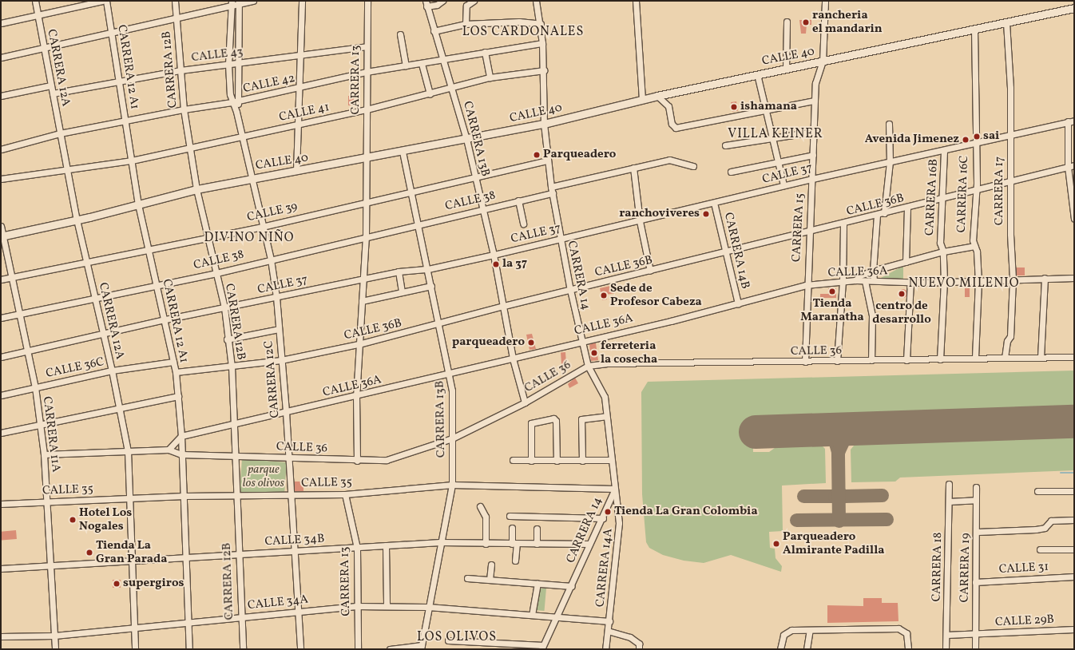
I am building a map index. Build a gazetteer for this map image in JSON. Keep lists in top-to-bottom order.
{
  "streets": {
    "street": [
      "CALLE 43",
      "CALLE 40",
      "CARRERA 12 A1",
      "CARRERA 12A",
      "CARRERA 12B",
      "CARRERA 13",
      "CALLE 42",
      "CALLE 41",
      "CARRERA 13B",
      "CALLE 37",
      "CARRERA 17",
      "CARRERA 16C",
      "CARRERA 16B",
      "CALLE 38",
      "CALLE 36B",
      "CALLE 39",
      "CARRERA 15",
      "CARRERA 14B",
      "CALLE 36A",
      "CARRERA 14",
      "CALLE 36",
      "CALLE 36C",
      "CARRERA 12C",
      "CARRERA 11A",
      "CALLE 35",
      "CALLE 34B",
      "CARRERA 18",
      "CARRERA 14A",
      "CARRERA 19",
      "CALLE 31",
      "CALLE 34A",
      "CALLE 29B"
    ]
  },
  "crossings": [
    ["CALLE 43", "CARRERA 12 A1"],
    ["CALLE 43", "CARRERA 12A"],
    ["CALLE 43", "CARRERA 12B"],
    ["CALLE 43", "CARRERA 13"],
    ["CALLE 43", "CARRERA 12C"],
    ["CALLE 40", "CARRERA 12 A1"],
    ["CALLE 40", "CARRERA 12A"],
    ["CALLE 40", "CARRERA 12B"],
    ["CALLE 40", "CARRERA 13"],
    ["CALLE 40", "CARRERA 13B"],
    ["CALLE 40", "CARRERA 17"],
    ["CALLE 40", "CARRERA 16C"],
    ["CALLE 40", "CARRERA 15"],
    ["CALLE 40", "CARRERA 14"],
    ["CALLE 40", "CARRERA 12C"],
    ["CALLE 40", "CARRERA 11A"],
    ["CARRERA 12 A1", "CALLE 42"],
    ["CARRERA 12 A1", "CALLE 41"],
    ["CARRERA 12 A1", "CALLE 37"],
    ["CARRERA 12 A1", "CALLE 38"],
    ["CARRERA 12 A1", "CALLE 36B"],
    ["CARRERA 12 A1", "CALLE 39"],
    ["CARRERA 12 A1", "CALLE 36A"],
    ["CARRERA 12 A1", "CALLE 36"],
    ["CARRERA 12 A1", "CALLE 36C"],
    ["CARRERA 12 A1", "CALLE 35"],
    ["CARRERA 12 A1", "CALLE 34B"],
    ["CARRERA 12 A1", "CALLE 34A"],
    ["CARRERA 12A", "CALLE 42"],
    ["CARRERA 12A", "CALLE 41"],
    ["CARRERA 12A", "CALLE 37"],
    ["CARRERA 12A", "CALLE 38"],
    ["CARRERA 12A", "CALLE 39"],
    ["CARRERA 12A", "CALLE 36"],
    ["CARRERA 12A", "CALLE 36C"],
    ["CARRERA 12A", "CALLE 35"],
    ["CARRERA 12A", "CALLE 34B"],
    ["CARRERA 12A", "CALLE 34A"],
    ["CARRERA 12B", "CALLE 42"],
    ["CARRERA 12B", "CALLE 41"],
    ["CARRERA 12B", "CALLE 37"],
    ["CARRERA 12B", "CALLE 38"],
    ["CARRERA 12B", "CALLE 36B"],
    ["CARRERA 12B", "CALLE 39"],
    ["CARRERA 12B", "CALLE 36A"],
    ["CARRERA 12B", "CALLE 36"],
    ["CARRERA 12B", "CALLE 35"],
    ["CARRERA 12B", "CALLE 34B"],
    ["CARRERA 12B", "CALLE 34A"],
    ["CARRERA 13", "CALLE 42"],
    ["CARRERA 13", "CALLE 41"],
    ["CARRERA 13", "CALLE 37"],
    ["CARRERA 13", "CALLE 38"],
    ["CARRERA 13", "CALLE 36B"],
    ["CARRERA 13", "CALLE 39"],
    ["CARRERA 13", "CALLE 36A"],
    ["CARRERA 13", "CALLE 36"],
    ["CARRERA 13", "CALLE 35"],
    ["CARRERA 13", "CALLE 34B"],
    ["CARRERA 13", "CALLE 34A"],
    ["CALLE 42", "CARRERA 13B"],
    ["CALLE 42", "CARRERA 14"],
    ["CALLE 42", "CARRERA 12C"],
    ["CALLE 41", "CARRERA 13B"],
    ["CALLE 41", "CARRERA 14"],
    ["CALLE 41", "CARRERA 12C"],
    ["CARRERA 13B", "CALLE 37"],
    ["CARRERA 13B", "CALLE 38"],
    ["CARRERA 13B", "CALLE 36B"],
    ["CARRERA 13B", "CALLE 39"],
    ["CARRERA 13B", "CALLE 36A"],
    ["CARRERA 13B", "CALLE 36"],
    ["CARRERA 13B", "CALLE 35"],
    ["CARRERA 13B", "CALLE 34B"],
    ["CARRERA 13B", "CALLE 34A"],
    ["CALLE 37", "CARRERA 17"],
    ["CALLE 37", "CARRERA 16C"],
    ["CALLE 37", "CARRERA 16B"],
    ["CALLE 37", "CARRERA 15"],
    ["CALLE 37", "CARRERA 14B"],
    ["CALLE 37", "CARRERA 14"],
    ["CALLE 37", "CARRERA 12C"],
    ["CALLE 37", "CARRERA 11A"],
    ["CARRERA 17", "CALLE 36B"],
    ["CARRERA 17", "CALLE 36A"],
    ["CARRERA 17", "CALLE 36"],
    ["CARRERA 16C", "CALLE 36B"],
    ["CARRERA 16C", "CALLE 36A"],
    ["CARRERA 16C", "CALLE 36"],
    ["CARRERA 16B", "CALLE 36B"],
    ["CARRERA 16B", "CALLE 36A"],
    ["CARRERA 16B", "CALLE 36"],
    ["CALLE 38", "CARRERA 14"],
    ["CALLE 38", "CARRERA 12C"],
    ["CALLE 38", "CARRERA 11A"],
    ["CALLE 36B", "CARRERA 15"],
    ["CALLE 36B", "CARRERA 14B"],
    ["CALLE 36B", "CARRERA 14"],
    ["CALLE 36B", "CARRERA 12C"],
    ["CALLE 39", "CARRERA 14"],
    ["CALLE 39", "CARRERA 12C"],
    ["CALLE 39", "CARRERA 11A"],
    ["CARRERA 15", "CALLE 36A"],
    ["CARRERA 15", "CALLE 36"],
    ["CARRERA 14B", "CALLE 36A"],
    ["CALLE 36A", "CARRERA 14"],
    ["CALLE 36A", "CARRERA 12C"],
    ["CARRERA 14", "CALLE 36"],
    ["CARRERA 14", "CALLE 35"],
    ["CARRERA 14", "CALLE 34B"],
    ["CARRERA 14", "CARRERA 14A"],
    ["CARRERA 14", "CALLE 34A"],
    ["CALLE 36", "CARRERA 12C"],
    ["CALLE 36", "CARRERA 11A"],
    ["CALLE 36C", "CARRERA 11A"],
    ["CARRERA 12C", "CALLE 35"],
    ["CARRERA 12C", "CALLE 34B"],
    ["CARRERA 12C", "CALLE 34A"],
    ["CARRERA 11A", "CALLE 35"],
    ["CARRERA 11A", "CALLE 34B"],
    ["CARRERA 11A", "CALLE 34A"],
    ["CALLE 35", "CARRERA 14A"],
    ["CARRERA 18", "CALLE 29B"],
    ["CARRERA 14A", "CALLE 34A"],
    ["CARRERA 19", "CALLE 31"],
    ["CARRERA 19", "CALLE 29B"]
  ],
  "districts": [
    "LOS CARDONALES",
    "VILLA KEINER",
    "DIVINO NIÑO",
    "NUEVO MILENIO",
    "LOS OLIVOS"
  ],
  "parks": ["parque los olivos"],
  "places": [
    "rancheria el mandarin",
    "ishamana",
    "sai",
    "Avenida Jimenez",
    "Parqueadero",
    "ranchoviveres",
    "la 37",
    "Tienda Maranatha",
    "centro de desarrollo",
    "Sede de Profesor Cabeza",
    "parqueadero",
    "ferreteria la cosecha",
    "Tienda La Gran Colombia",
    "Hotel Los Nogales",
    "Parqueadero Almirante Padilla",
    "Tienda La Gran Parada",
    "supergiros"
  ]
}
